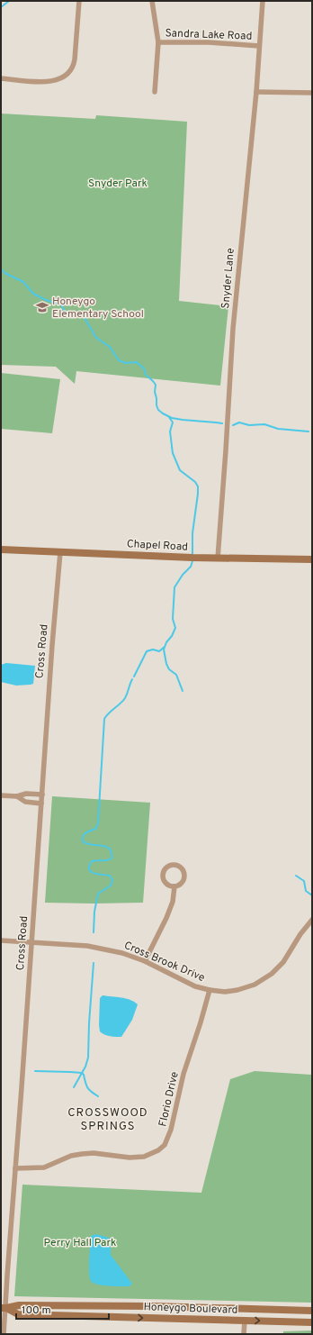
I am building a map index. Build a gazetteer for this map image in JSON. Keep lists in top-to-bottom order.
{
  "streets": {
    "main road": ["Chapel Road", "Honeygo Boulevard"],
    "street": [
      "Sandra Lake Road",
      "Snyder Lane",
      "Cross Road",
      "Cross Brook Drive",
      "Florio Drive"
    ]
  },
  "crossings": [
    ["Sandra Lake Road", "Snyder Lane"],
    ["Snyder Lane", "Chapel Road"],
    ["Chapel Road", "Cross Road"],
    ["Cross Road", "Cross Brook Drive"],
    ["Cross Road", "Florio Drive"],
    ["Cross Road", "Honeygo Boulevard"],
    ["Cross Brook Drive", "Florio Drive"]
  ],
  "districts": ["CROSSWOOD SPRINGS"],
  "parks": ["Snyder Park", "Perry Hall Park"],
  "places": {
    "school or university": ["Honeygo Elementary School"]
  },
  "scale_bar": "100 m"
}
